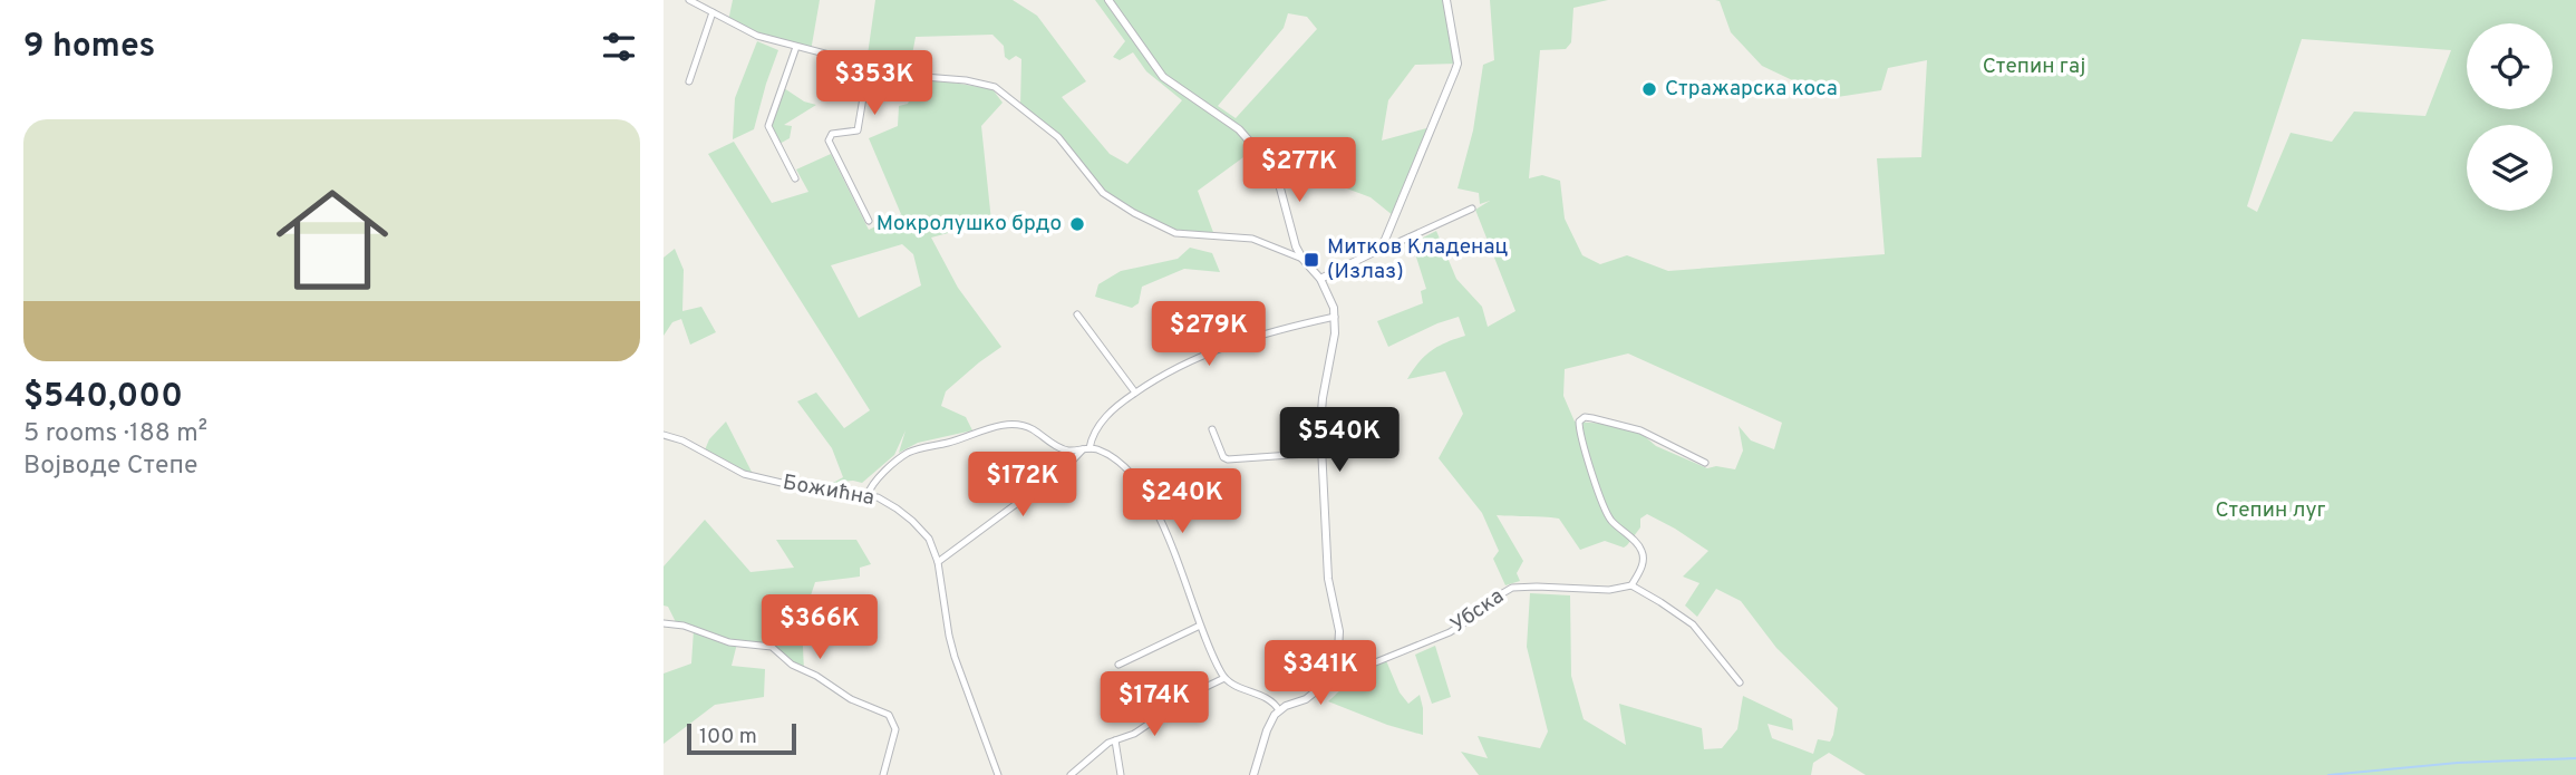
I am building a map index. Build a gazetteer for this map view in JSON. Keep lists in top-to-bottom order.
{
  "streets": {
    "street": ["Божићна", "Убска"]
  },
  "parks": ["Степин гај", "Степин луг"],
  "places": {
    "other": ["Стражарска коса", "Мокролушко брдо"],
    "transit": ["Митков Кладенац (Излаз)"]
  },
  "scale_bar": "100 m",
  "page": {
    "heading": "9 homes",
    "price": [
      "$353K",
      "$277K",
      "$279K",
      "$540K",
      "$172K",
      "$240K",
      "$366K",
      "$341K",
      "$174K"
    ],
    "list": [
      {
        "name": "$540,000",
        "note": "5 rooms · 188 m² · Војводе Степе"
      }
    ],
    "scale": "100 m"
  }
}
